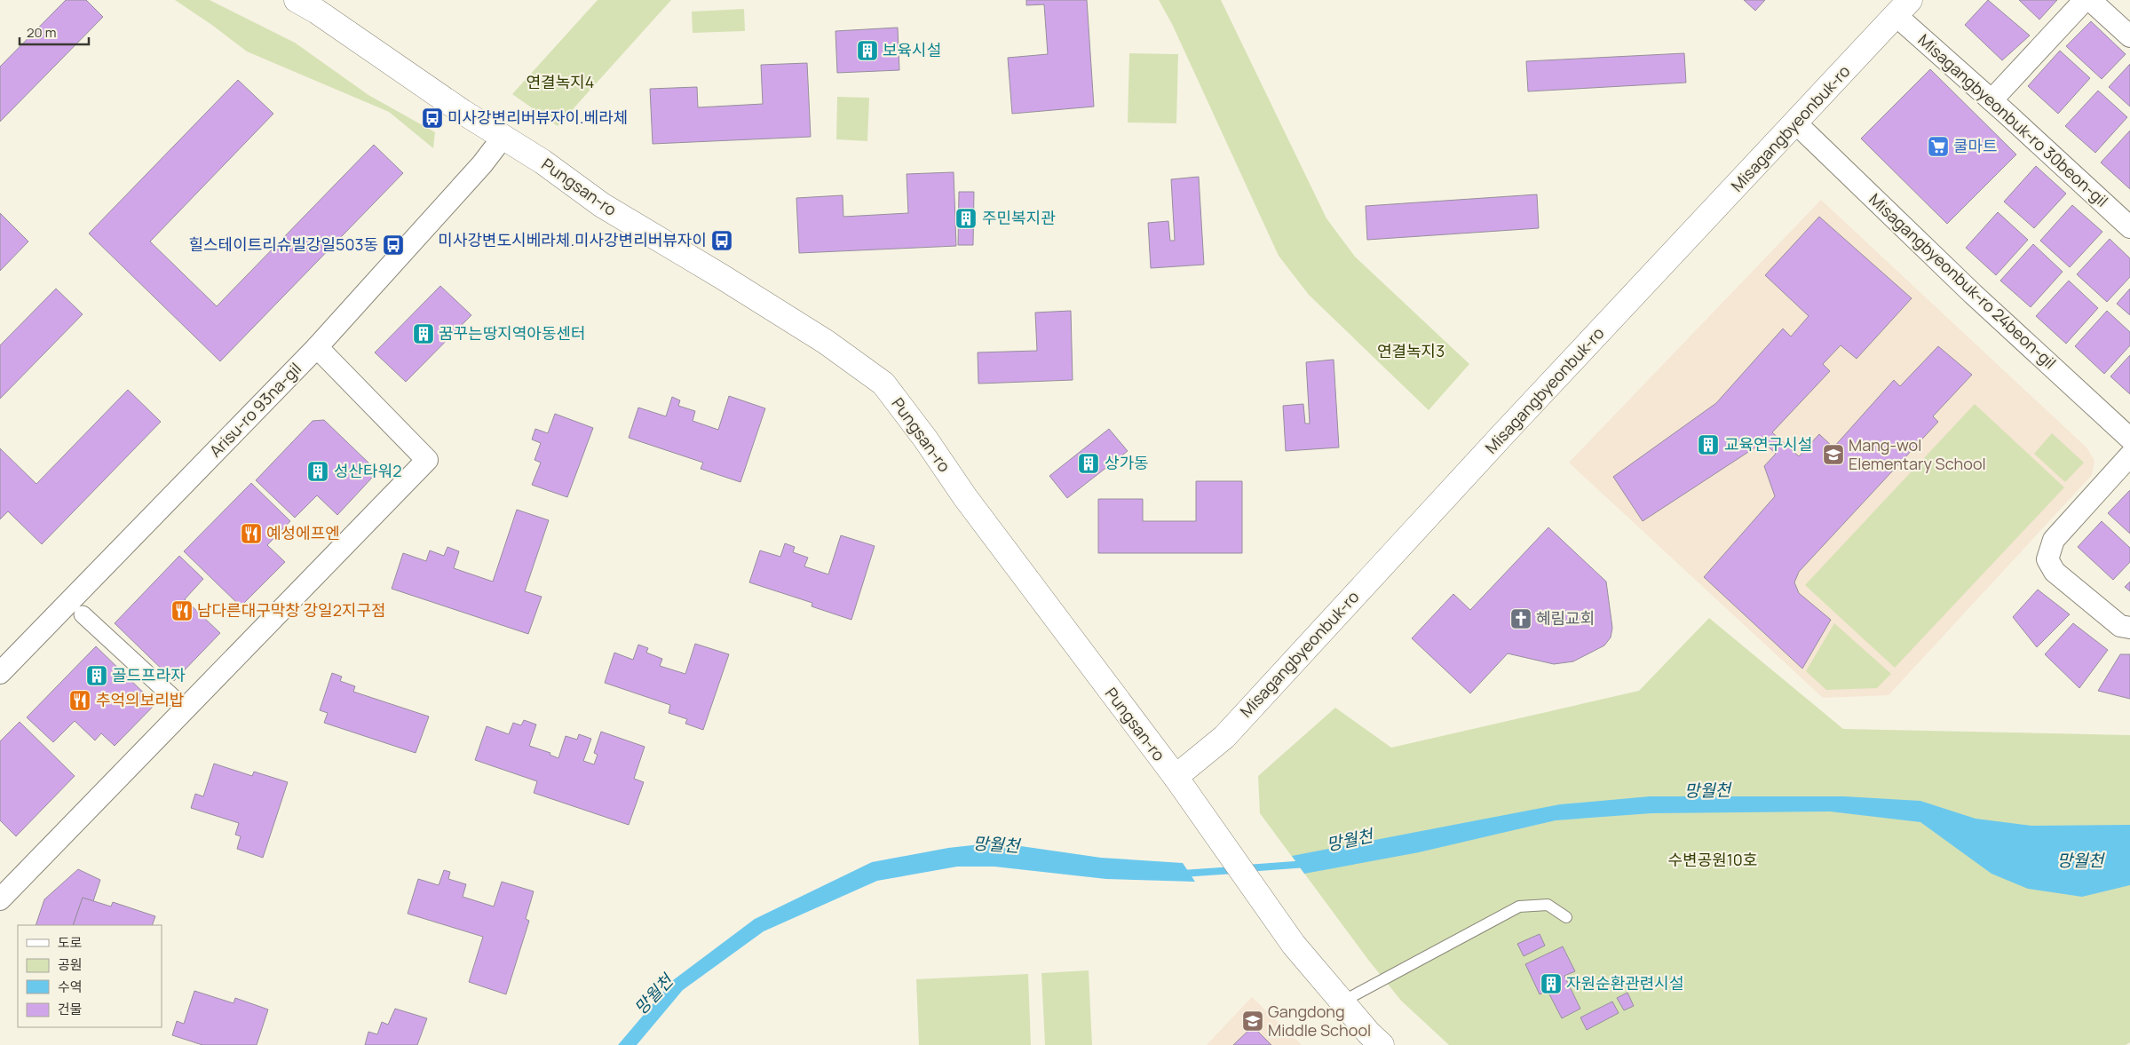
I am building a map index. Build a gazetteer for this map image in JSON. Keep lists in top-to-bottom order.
{
  "streets": {
    "street": [
      "Misagangbyeonbuk-ro 30beon-gil",
      "Misagangbyeonbuk-ro",
      "Pungsan-ro",
      "Misagangbyeonbuk-ro 24beon-gil",
      "Arisu-ro 93na-gil"
    ]
  },
  "crossings": [
    ["Misagangbyeonbuk-ro 30beon-gil", "Misagangbyeonbuk-ro"],
    ["Misagangbyeonbuk-ro", "Pungsan-ro"],
    ["Misagangbyeonbuk-ro", "Misagangbyeonbuk-ro 24beon-gil"],
    ["Pungsan-ro", "Arisu-ro 93na-gil"]
  ],
  "water": ["망월천"],
  "parks": ["연결녹지4", "연결녹지3", "수변공원10호"],
  "places": {
    "building": [
      "보육시설",
      "주민복지관",
      "꿈꾸는땅지역아동센터",
      "교육연구시설",
      "상가동",
      "성산타워2",
      "골드프라자",
      "자원순환관련시설"
    ],
    "bus stop": ["미사강변리버뷰자이.베라체", "미사강변도시베라체.미사강변리버뷰자이", "힐스테이트리슈빌강일503동"],
    "supermarket": ["쿨마트"],
    "school or university": ["Mang-wol Elementary School", "Gangdong Middle School"],
    "restaurant": ["예성에프엔", "남다른대구막창 강일2지구점", "추억의보리밥"],
    "church": ["혜림교회"]
  },
  "legend": [
    "도로",
    "공원",
    "수역",
    "건물"
  ],
  "scale_bar": "20 m"
}
